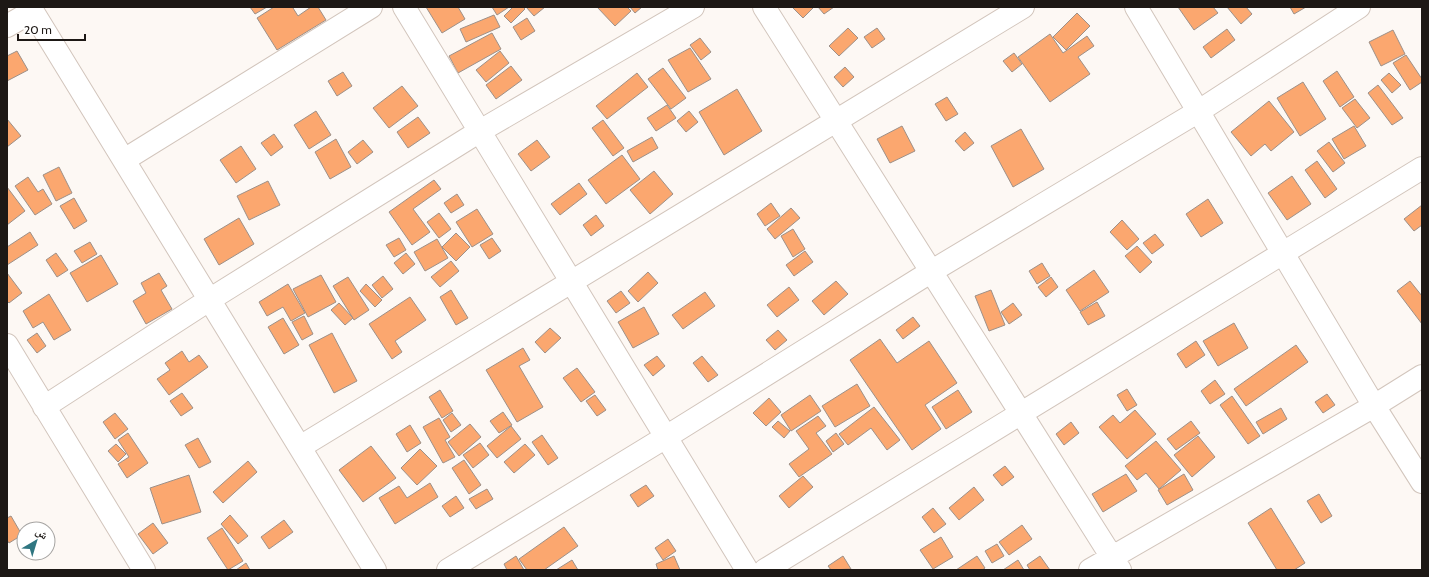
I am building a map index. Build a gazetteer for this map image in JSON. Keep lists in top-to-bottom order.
{
  "scale_bar": "20 m",
  "north": "top right"
}
